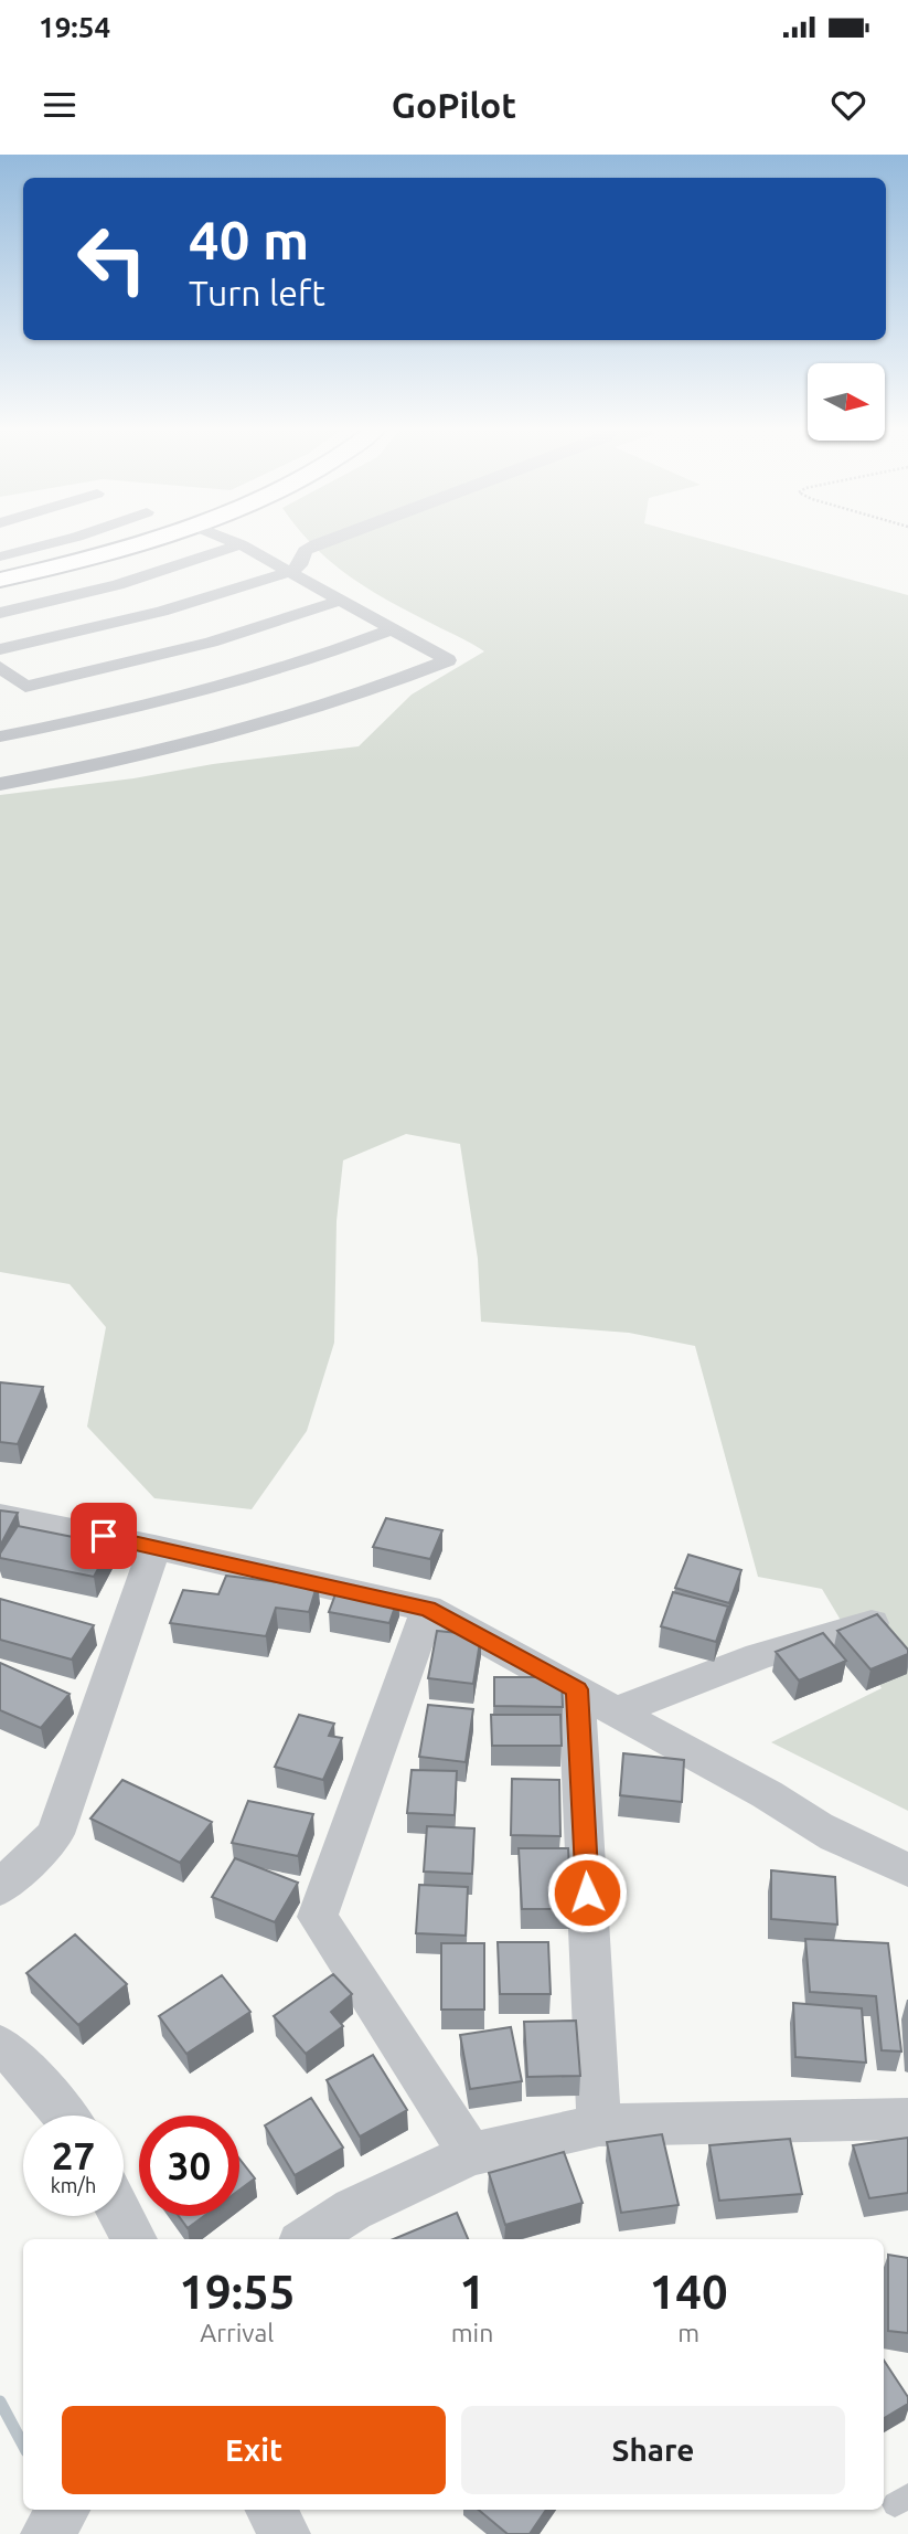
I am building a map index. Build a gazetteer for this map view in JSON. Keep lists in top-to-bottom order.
{
  "north": "right",
  "page": {
    "status": "19:54",
    "header": "GoPilot",
    "turn": ["40 m", "Turn left"],
    "speed": "27 km/h",
    "limit": "30",
    "eta": [
      "19:55",
      "Arrival",
      "1",
      "min",
      "140",
      "m"
    ],
    "buttons": ["Exit", "Share"]
  }
}
